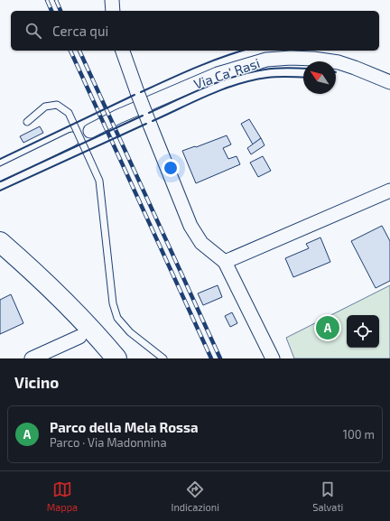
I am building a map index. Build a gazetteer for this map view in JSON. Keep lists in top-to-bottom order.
{
  "streets": {
    "street": ["Via Ca' Rasi"]
  },
  "north": "top left",
  "page": {
    "search": "Cerca qui",
    "pins": "A",
    "heading": "Vicino",
    "list": [
      {
        "mark": "A",
        "name": "Parco della Mela Rossa",
        "note": "Parco · Via Madonnina",
        "value": "100 m"
      }
    ],
    "nav": ["Mappa", "Indicazioni", "Salvati"]
  }
}
